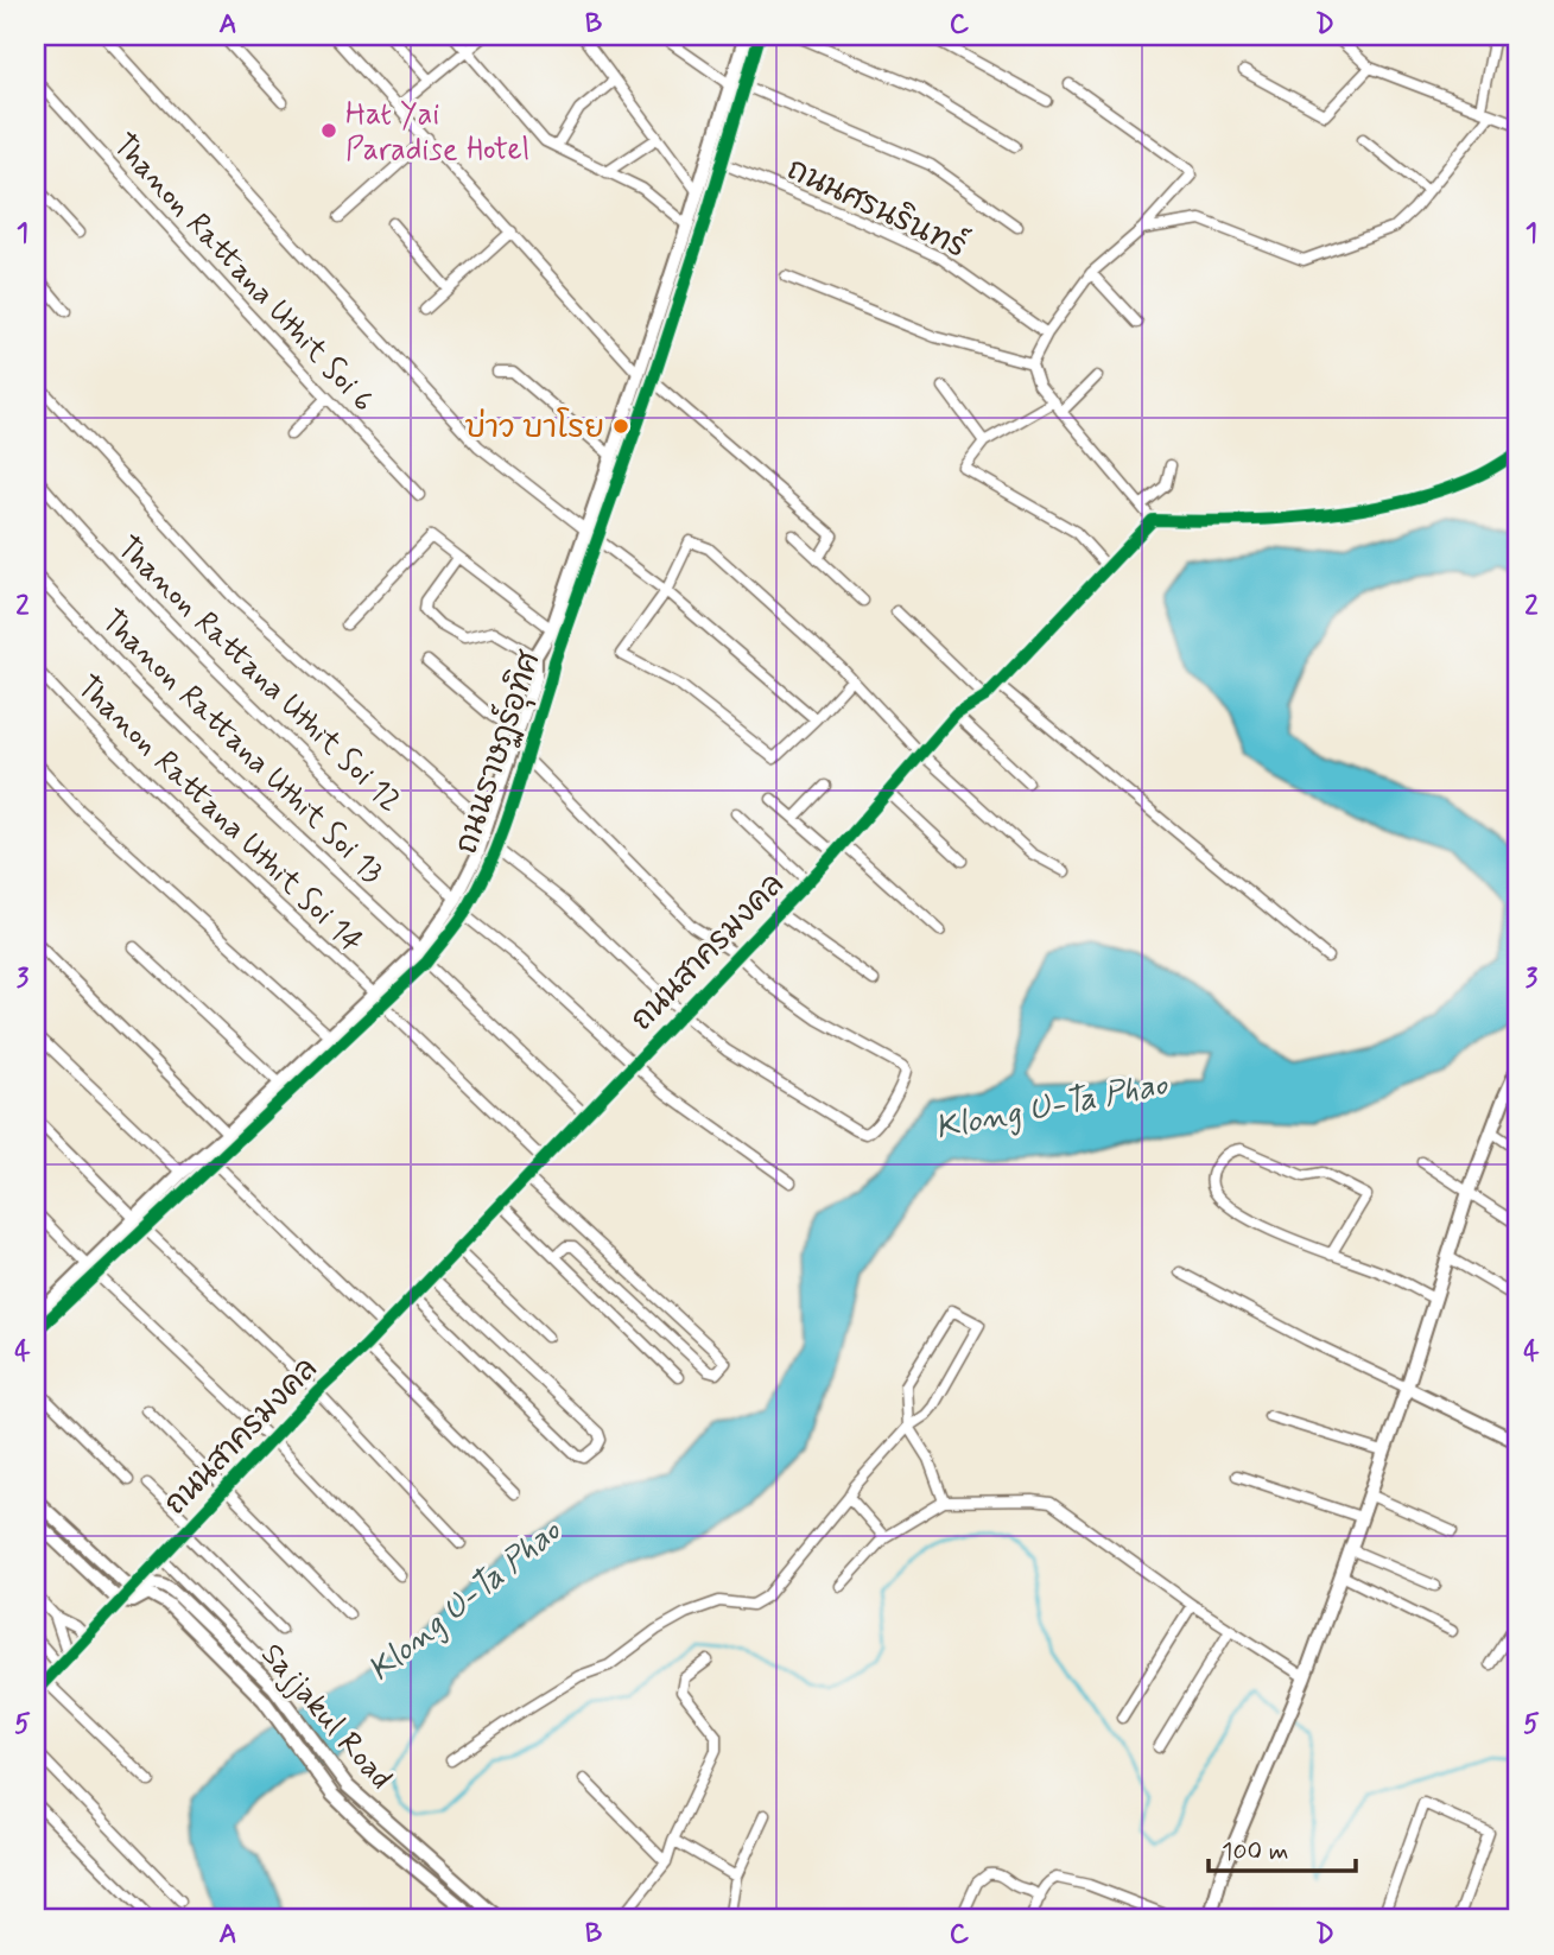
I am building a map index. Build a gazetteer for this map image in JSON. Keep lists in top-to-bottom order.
{
  "streets": {
    "street": [
      "ถนนศรนรินทร์",
      "Thanon Rattana Uthit Soi 6",
      "Thanon Rattana Uthit Soi 12",
      "Thanon Rattana Uthit Soi 13",
      "ถนนราษฏร์อุทิศ",
      "Thanon Rattana Uthit Soi 14",
      "ถนนสาครมงคล",
      "Sajjakul Road"
    ]
  },
  "crossings": [
    ["ถนนศรนรินทร์", "ถนนราษฏร์อุทิศ"],
    ["Thanon Rattana Uthit Soi 12", "ถนนราษฏร์อุทิศ"],
    ["Thanon Rattana Uthit Soi 13", "ถนนราษฏร์อุทิศ"],
    ["ถนนราษฏร์อุทิศ", "Thanon Rattana Uthit Soi 14"],
    ["ถนนสาครมงคล", "Sajjakul Road"]
  ],
  "water": ["Klong U-Ta Phao"],
  "places": ["Hat Yai Paradise Hotel", "บ่าว บาโรย"],
  "scale_bar": "100 m",
  "grid": {
    "columns": [
      "A",
      "B",
      "C",
      "D"
    ],
    "rows": [
      "1",
      "2",
      "3",
      "4",
      "5"
    ]
  }
}
